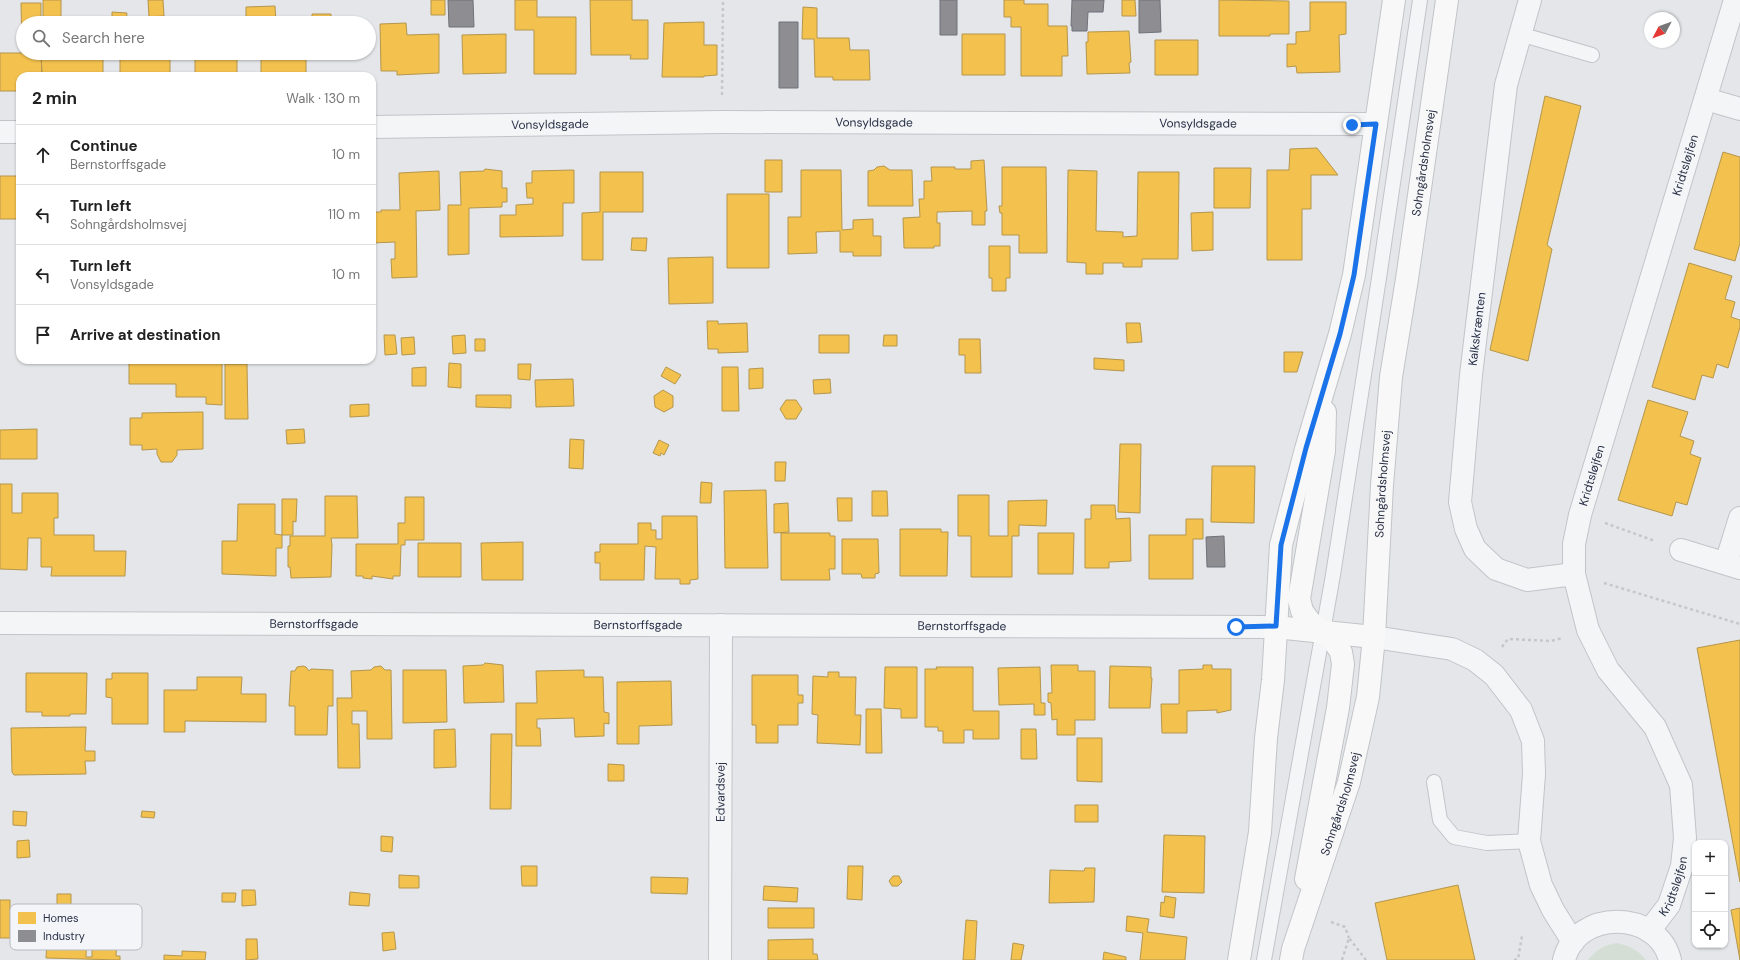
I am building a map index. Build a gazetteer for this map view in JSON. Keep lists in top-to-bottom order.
{
  "streets": {
    "street": [
      "Vonsyldsgade",
      "Sohngårdsholmsvej",
      "Kridtsløjfen",
      "Kalkskrænten",
      "Bernstorffsgade",
      "Edvardsvej"
    ]
  },
  "crossings": [
    ["Kridtsløjfen", "Kalkskrænten"],
    ["Bernstorffsgade", "Edvardsvej"]
  ],
  "legend": ["Homes", "Industry"],
  "north": "bottom left",
  "page": {
    "search": "Search here",
    "heading": ["2 min", "Walk · 130 m"],
    "list": [
      ["Continue", "Bernstorffsgade", "10 m"],
      ["Turn left", "Sohngårdsholmsvej", "110 m"],
      ["Turn left", "Vonsyldsgade", "10 m"],
      "Arrive at destination"
    ],
    "map_buttons": ["+", "−"]
  }
}
